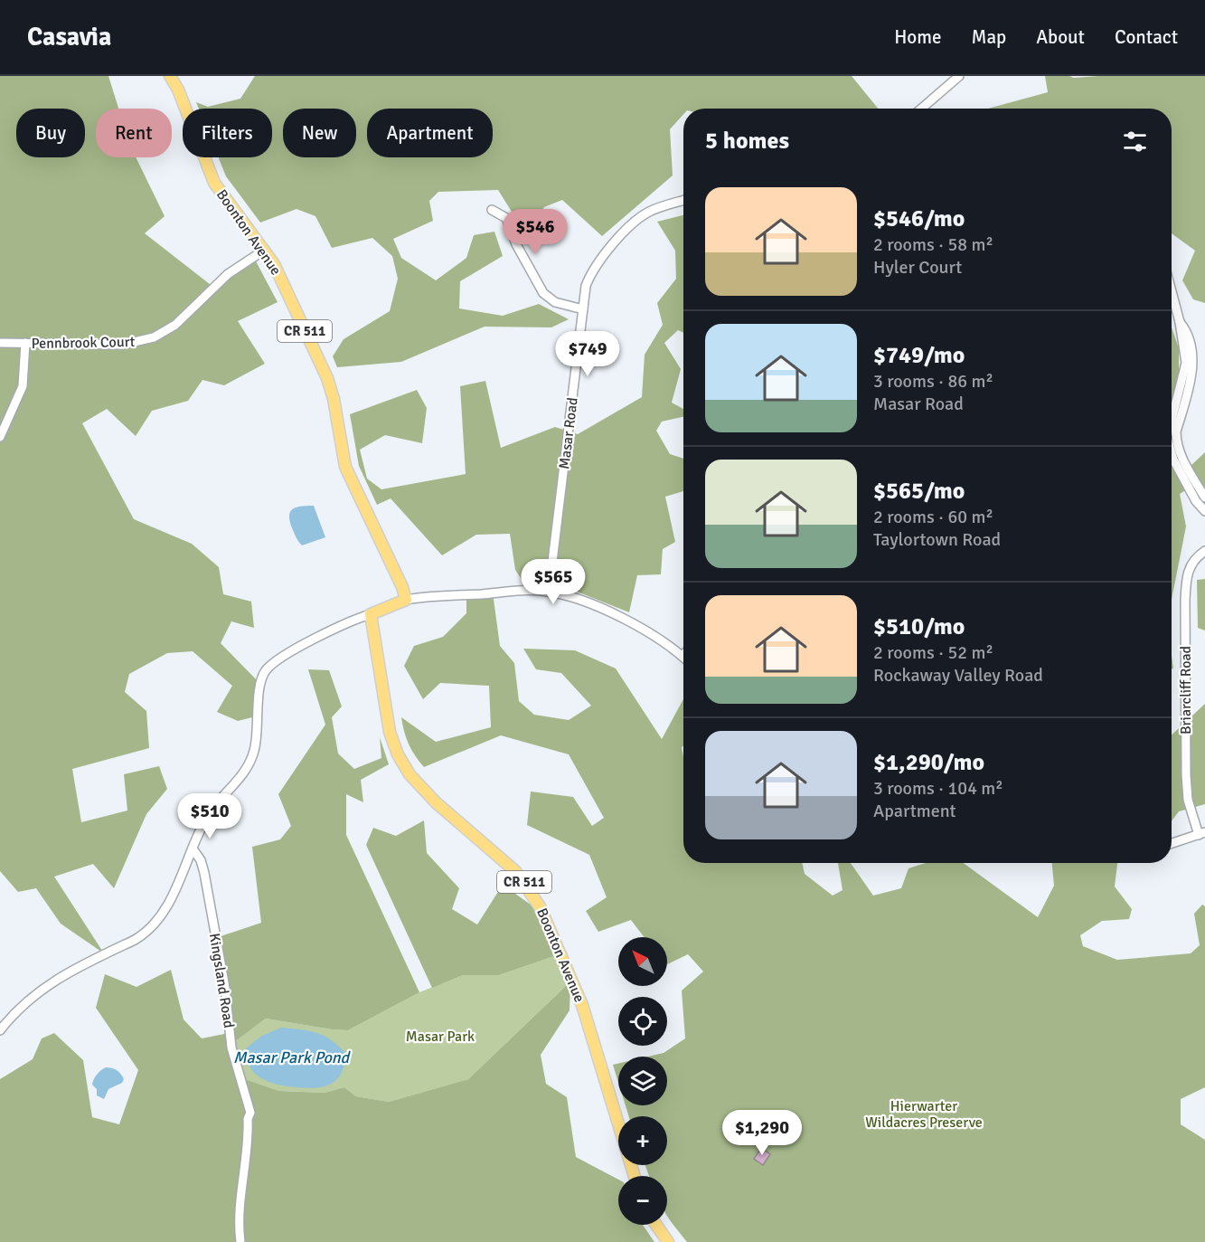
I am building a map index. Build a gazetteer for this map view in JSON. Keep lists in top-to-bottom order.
{
  "streets": {
    "main road": ["Boonton Avenue", "CR 511"],
    "street": [
      "Pennbrook Court",
      "Masar Road",
      "Briarcliff Road",
      "Kingsland Road"
    ]
  },
  "crossings": [
    ["Boonton Avenue", "Pennbrook Court"]
  ],
  "water": ["Masar Park Pond"],
  "parks": ["Masar Park", "Hierwarter Wildacres Preserve"],
  "north": "top left",
  "page": {
    "header": "Casavia",
    "nav": [
      "Home",
      "Map",
      "About",
      "Contact"
    ],
    "chip": [
      "Buy",
      "Rent",
      "Filters",
      "New",
      "Apartment"
    ],
    "heading": "5 homes",
    "list": [
      {
        "name": "$546/mo",
        "note": "2 rooms · 58 m² · Hyler Court"
      },
      {
        "name": "$749/mo",
        "note": "3 rooms · 86 m² · Masar Road"
      },
      {
        "name": "$565/mo",
        "note": "2 rooms · 60 m² · Taylortown Road"
      },
      {
        "name": "$510/mo",
        "note": "2 rooms · 52 m² · Rockaway Valley Road"
      },
      {
        "name": "$1,290/mo",
        "note": "3 rooms · 104 m² · Apartment"
      }
    ],
    "price": [
      "$546",
      "$749",
      "$565",
      "$510",
      "$1,290"
    ],
    "map_buttons": ["+", "−"]
  }
}
